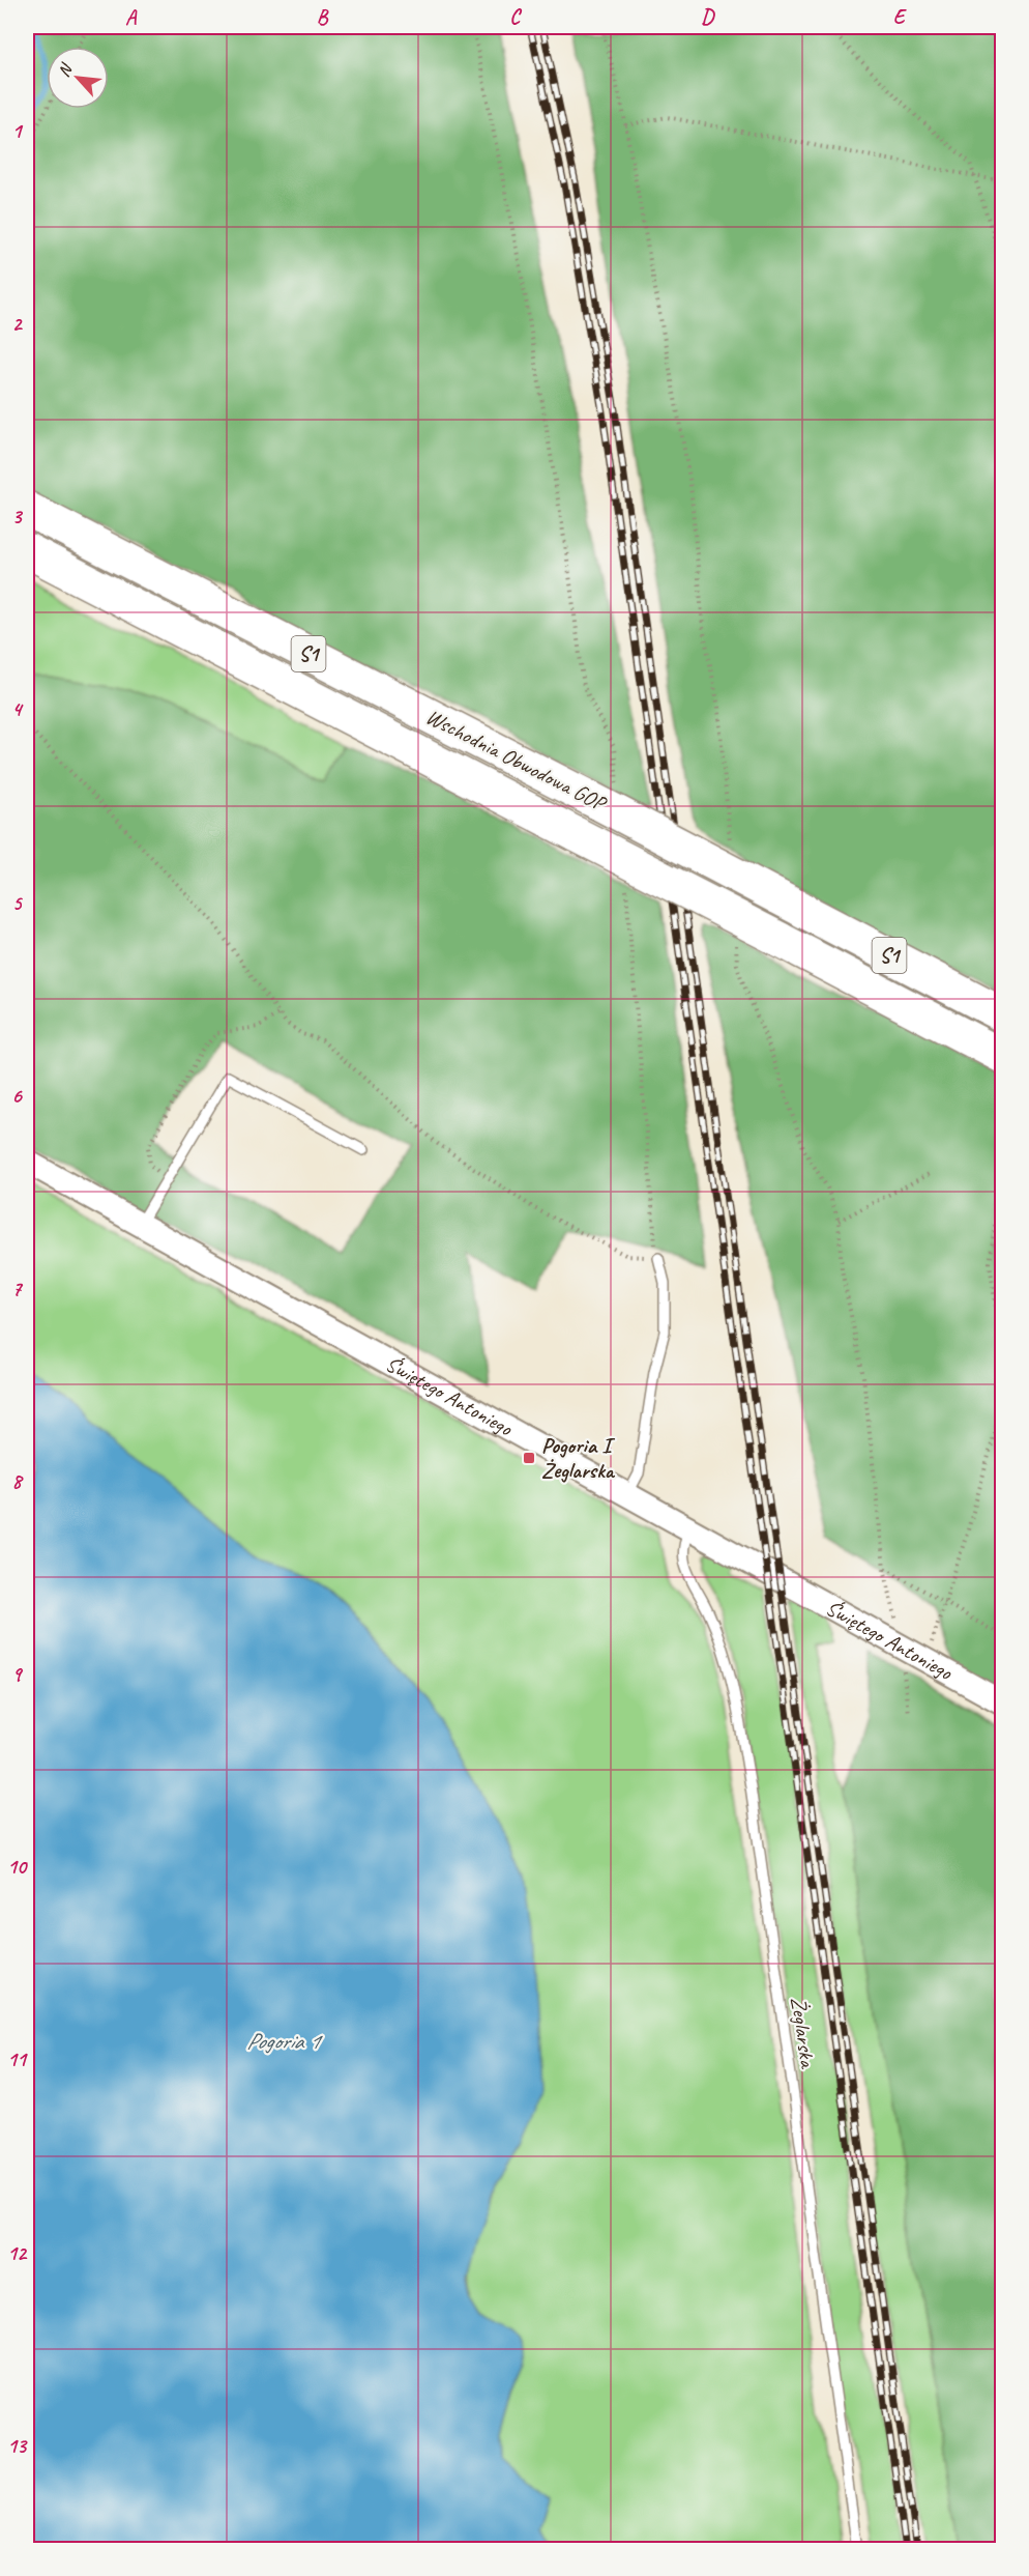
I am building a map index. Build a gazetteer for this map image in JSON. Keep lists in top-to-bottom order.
{
  "streets": {
    "highway": ["S1", "Wschodnia Obwodowa GOP"],
    "street": ["Świętego Antoniego"],
    "lane": ["Żeglarska"]
  },
  "crossings": [
    ["Świętego Antoniego", "Żeglarska"]
  ],
  "water": ["Pogoria 1"],
  "places": {
    "transit": ["Pogoria I Żeglarska"]
  },
  "north": "top left",
  "grid": {
    "columns": [
      "A",
      "B",
      "C",
      "D",
      "E"
    ],
    "rows": [
      "1",
      "2",
      "3",
      "4",
      "5",
      "6",
      "7",
      "8",
      "9",
      "10",
      "11",
      "12",
      "13"
    ]
  }
}
